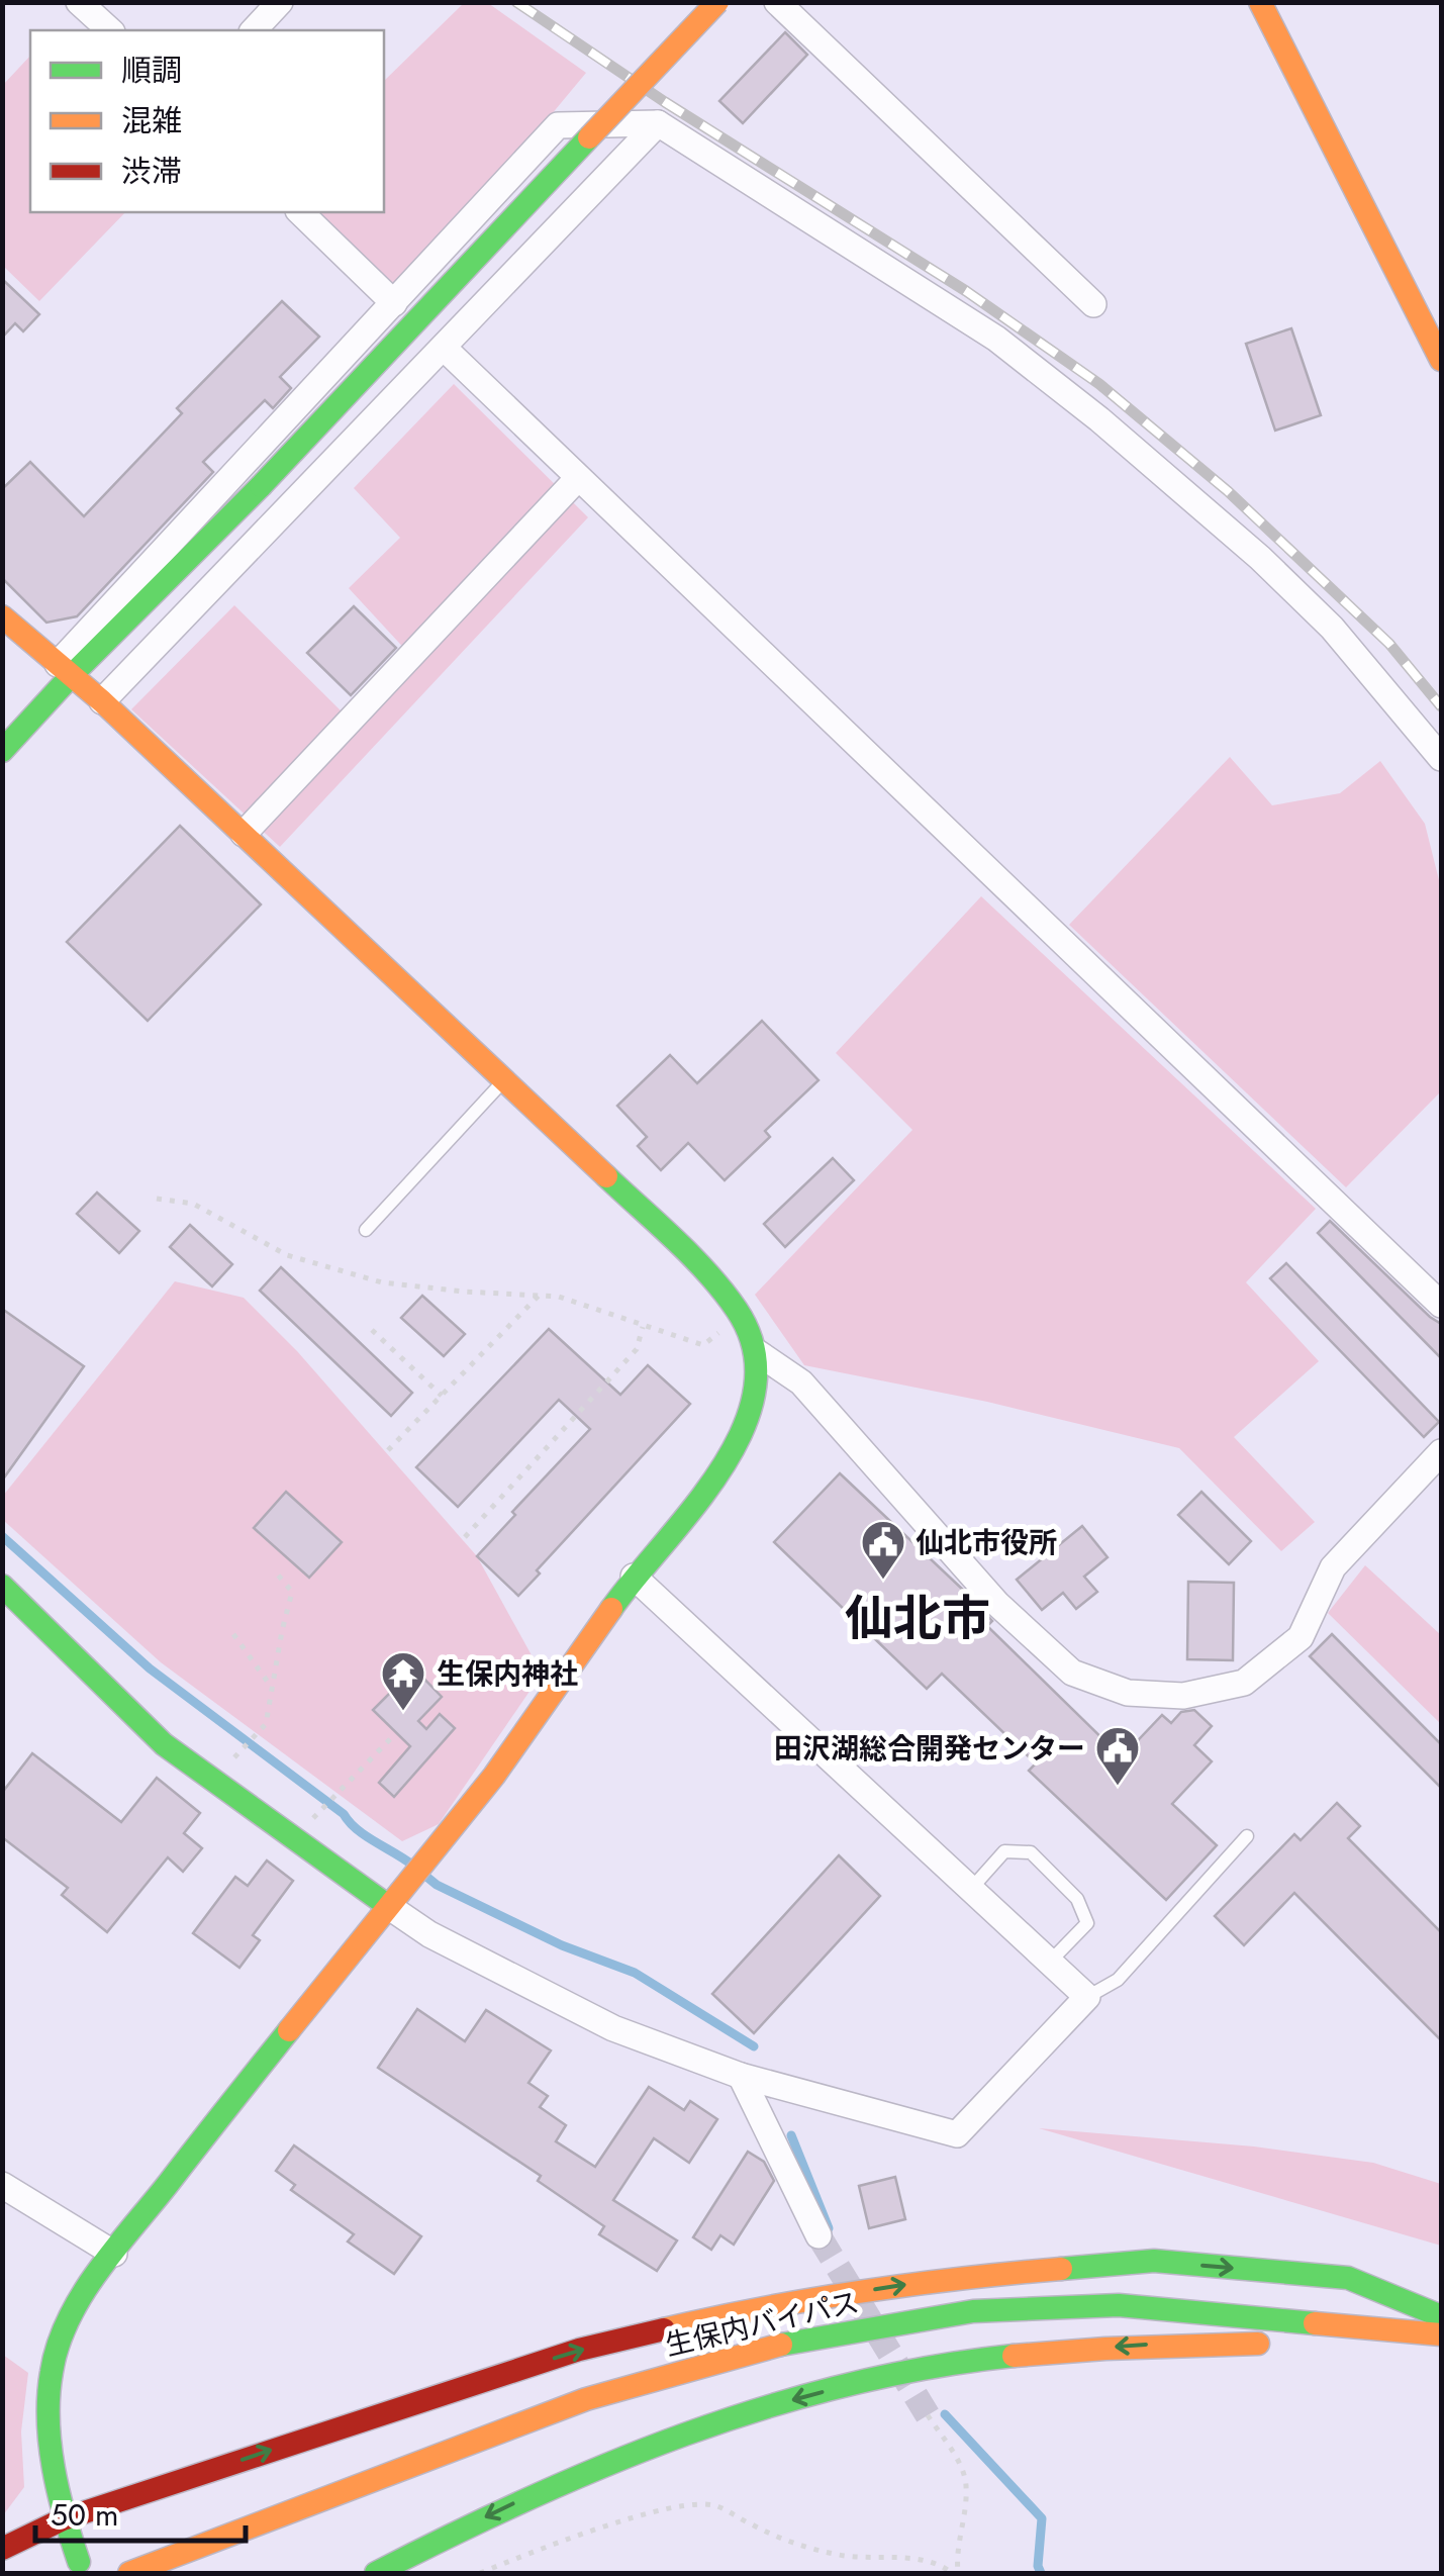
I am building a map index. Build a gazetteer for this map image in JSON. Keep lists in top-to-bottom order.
{
  "streets": {
    "main road": ["生保内バイパス"]
  },
  "districts": ["仙北市"],
  "places": {
    "public building": ["仙北市役所", "田沢湖総合開発センター"],
    "temple": ["生保内神社"]
  },
  "legend": ["順調", "混雑", "渋滞"],
  "scale_bar": "50 m"
}
